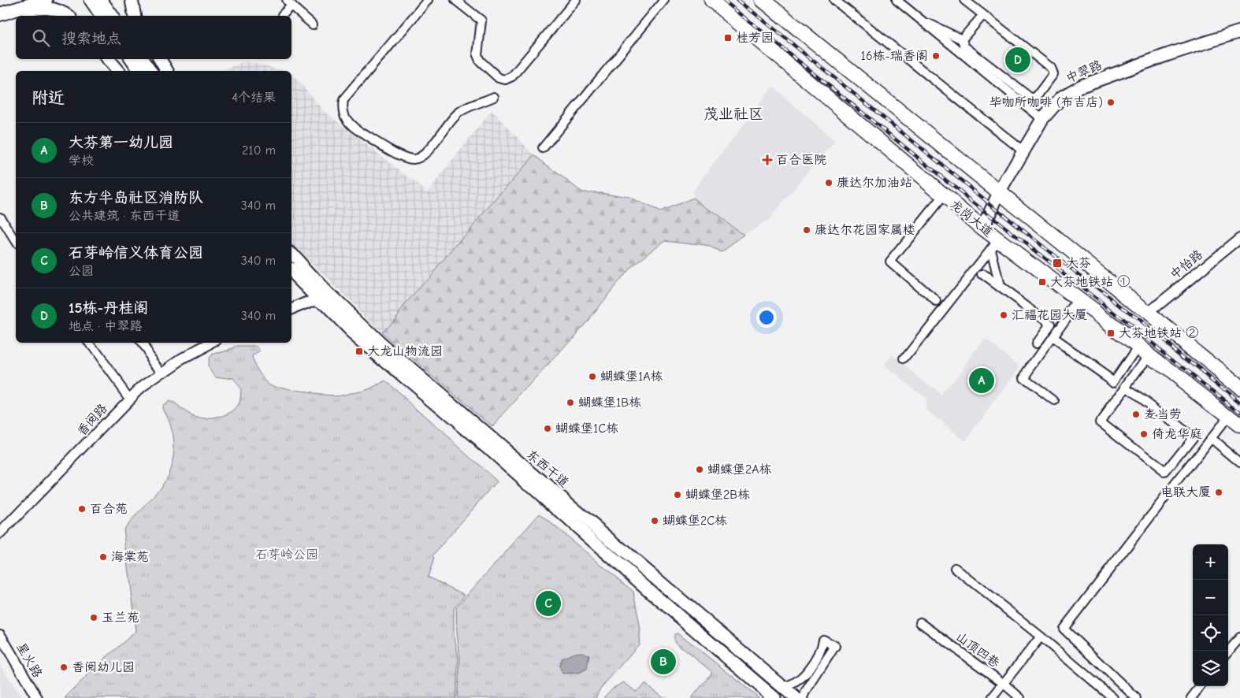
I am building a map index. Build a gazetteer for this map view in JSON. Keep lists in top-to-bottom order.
{
  "streets": {
    "highway": ["龙岗大道"],
    "main road": ["中翠路", "东西干道"],
    "street": [
      "中怡路",
      "香阅路",
      "山顶四巷",
      "星火路"
    ]
  },
  "crossings": [
    ["中翠路", "龙岗大道"]
  ],
  "districts": ["茂业社区"],
  "parks": ["石芽岭公园"],
  "places": {
    "transit": [
      "桂芳园",
      "大芬",
      "大芬地铁站 ①",
      "大芬地铁站 ②",
      "大龙山物流园"
    ],
    "other": [
      "16栋-瑞香阁",
      "毕咖所咖啡 (布吉店)",
      "康达尔加油站",
      "康达尔花园家属楼",
      "汇福花园大厦",
      "蝴蝶堡1A栋",
      "蝴蝶堡1B栋",
      "麦当劳",
      "蝴蝶堡1C栋",
      "倚龙华庭",
      "蝴蝶堡2A栋",
      "电联大厦",
      "蝴蝶堡2B栋",
      "百合苑",
      "蝴蝶堡2C栋",
      "海棠苑",
      "玉兰苑",
      "香阅幼儿园"
    ],
    "health": ["百合医院"]
  },
  "page": {
    "search": "搜索地点",
    "pins": [
      "D",
      "A",
      "C",
      "B"
    ],
    "heading": ["附近", "4个结果"],
    "list": [
      {
        "mark": "A",
        "name": "大芬第一幼儿园",
        "note": "学校",
        "value": "210 m"
      },
      {
        "mark": "B",
        "name": "东方半岛社区消防队",
        "note": "公共建筑 · 东西干道",
        "value": "340 m"
      },
      {
        "mark": "C",
        "name": "石芽岭信义体育公园",
        "note": "公园",
        "value": "340 m"
      },
      {
        "mark": "D",
        "name": "15栋-丹桂阁",
        "note": "地点 · 中翠路",
        "value": "340 m"
      }
    ],
    "map_buttons": ["+", "−"]
  }
}
